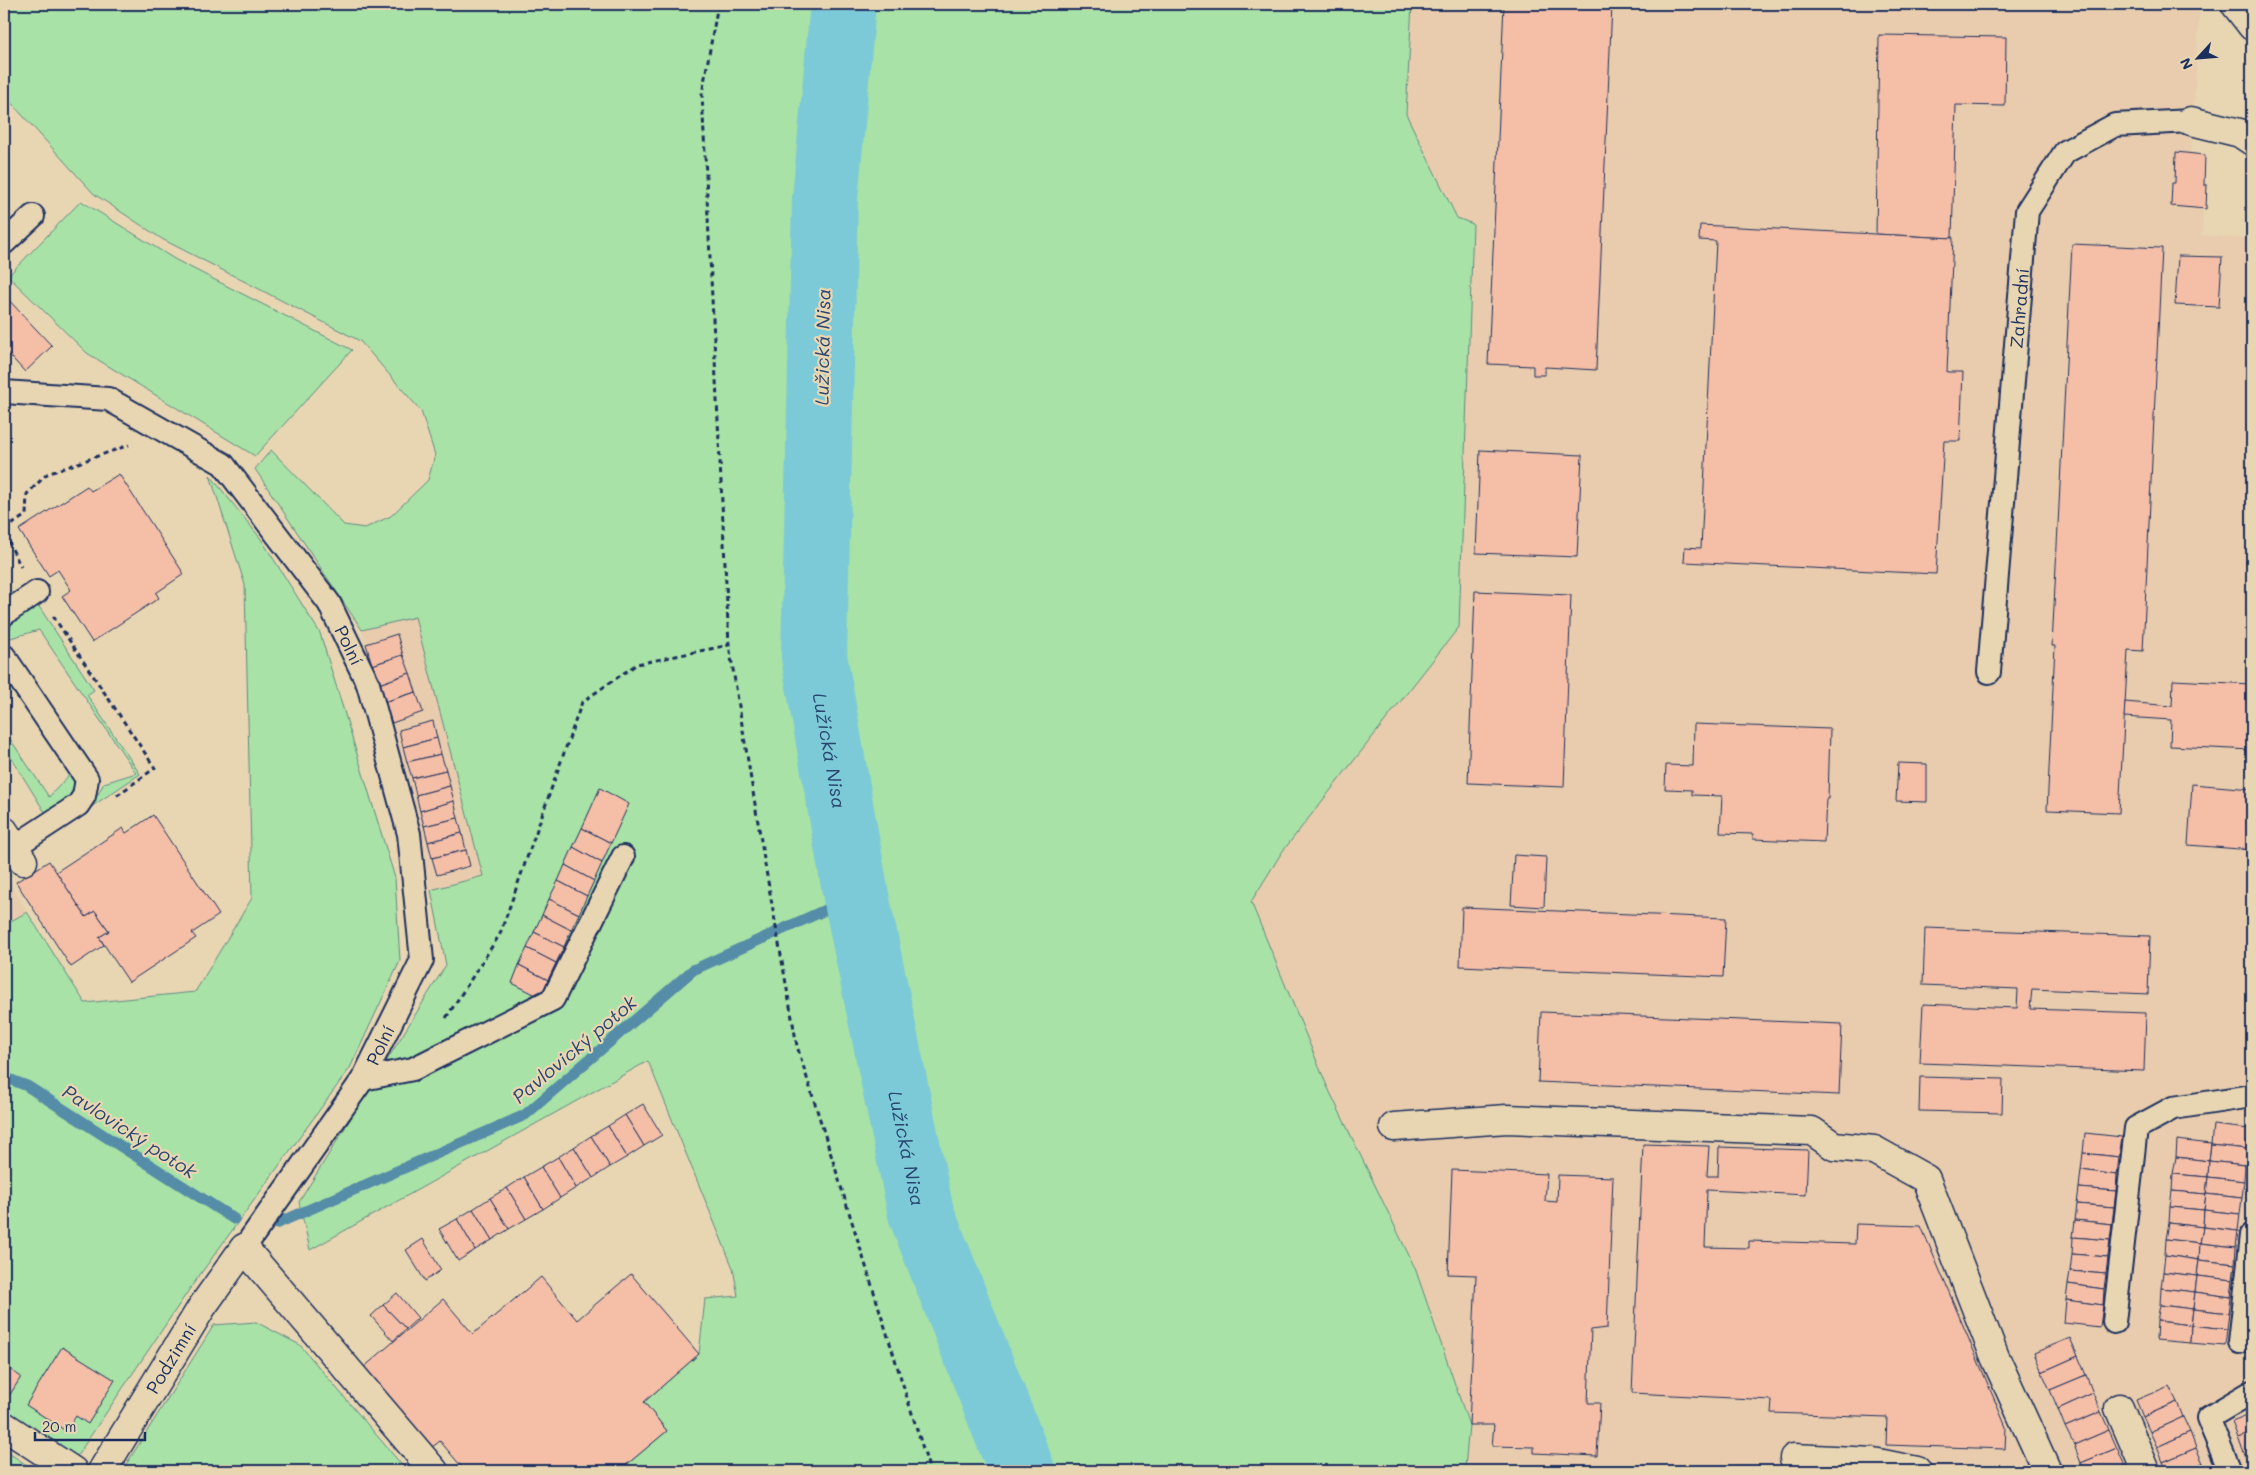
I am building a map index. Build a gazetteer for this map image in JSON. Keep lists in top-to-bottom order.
{
  "streets": {
    "street": ["Zahradní", "Podzimní"],
    "lane": ["Polní"]
  },
  "crossings": [
    ["Polní", "Podzimní"]
  ],
  "water": ["Lužická Nisa", "Pavlovický potok"],
  "scale_bar": "20 m",
  "north": "bottom left"
}
